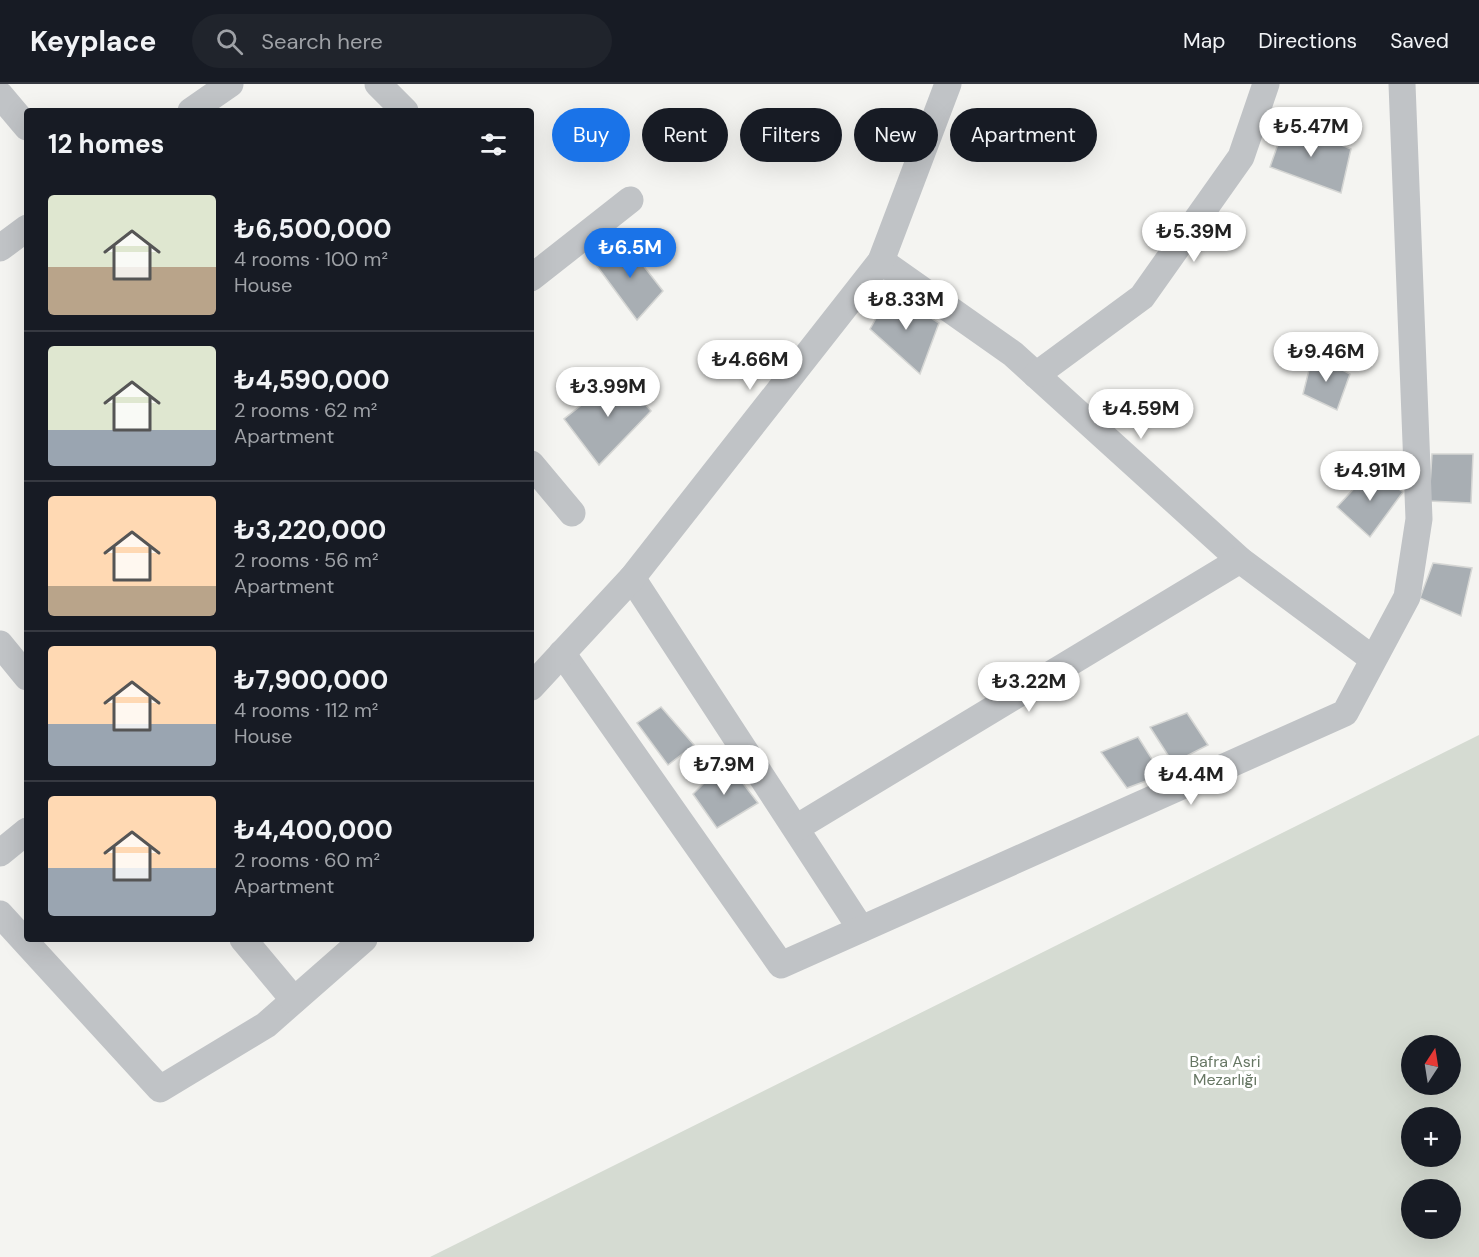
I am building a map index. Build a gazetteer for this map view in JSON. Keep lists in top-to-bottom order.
{
  "parks": ["Bafra Asri Mezarlığı"],
  "north": "top",
  "page": {
    "header": "Keyplace",
    "search": "Search here",
    "nav": ["Map", "Directions", "Saved"],
    "price": [
      "₺5.47M",
      "₺5.39M",
      "₺6.5M",
      "₺8.33M",
      "₺9.46M",
      "₺4.66M",
      "₺3.99M",
      "₺4.59M",
      "₺4.91M",
      "₺3.22M",
      "₺7.9M",
      "₺4.4M"
    ],
    "chip": [
      "Buy",
      "Rent",
      "Filters",
      "New",
      "Apartment"
    ],
    "heading": "12 homes",
    "list": [
      {
        "name": "₺6,500,000",
        "note": "4 rooms · 100 m² · House"
      },
      {
        "name": "₺4,590,000",
        "note": "2 rooms · 62 m² · Apartment"
      },
      {
        "name": "₺3,220,000",
        "note": "2 rooms · 56 m² · Apartment"
      },
      {
        "name": "₺7,900,000",
        "note": "4 rooms · 112 m² · House"
      },
      {
        "name": "₺4,400,000",
        "note": "2 rooms · 60 m² · Apartment"
      }
    ],
    "map_buttons": ["+", "−"]
  }
}
